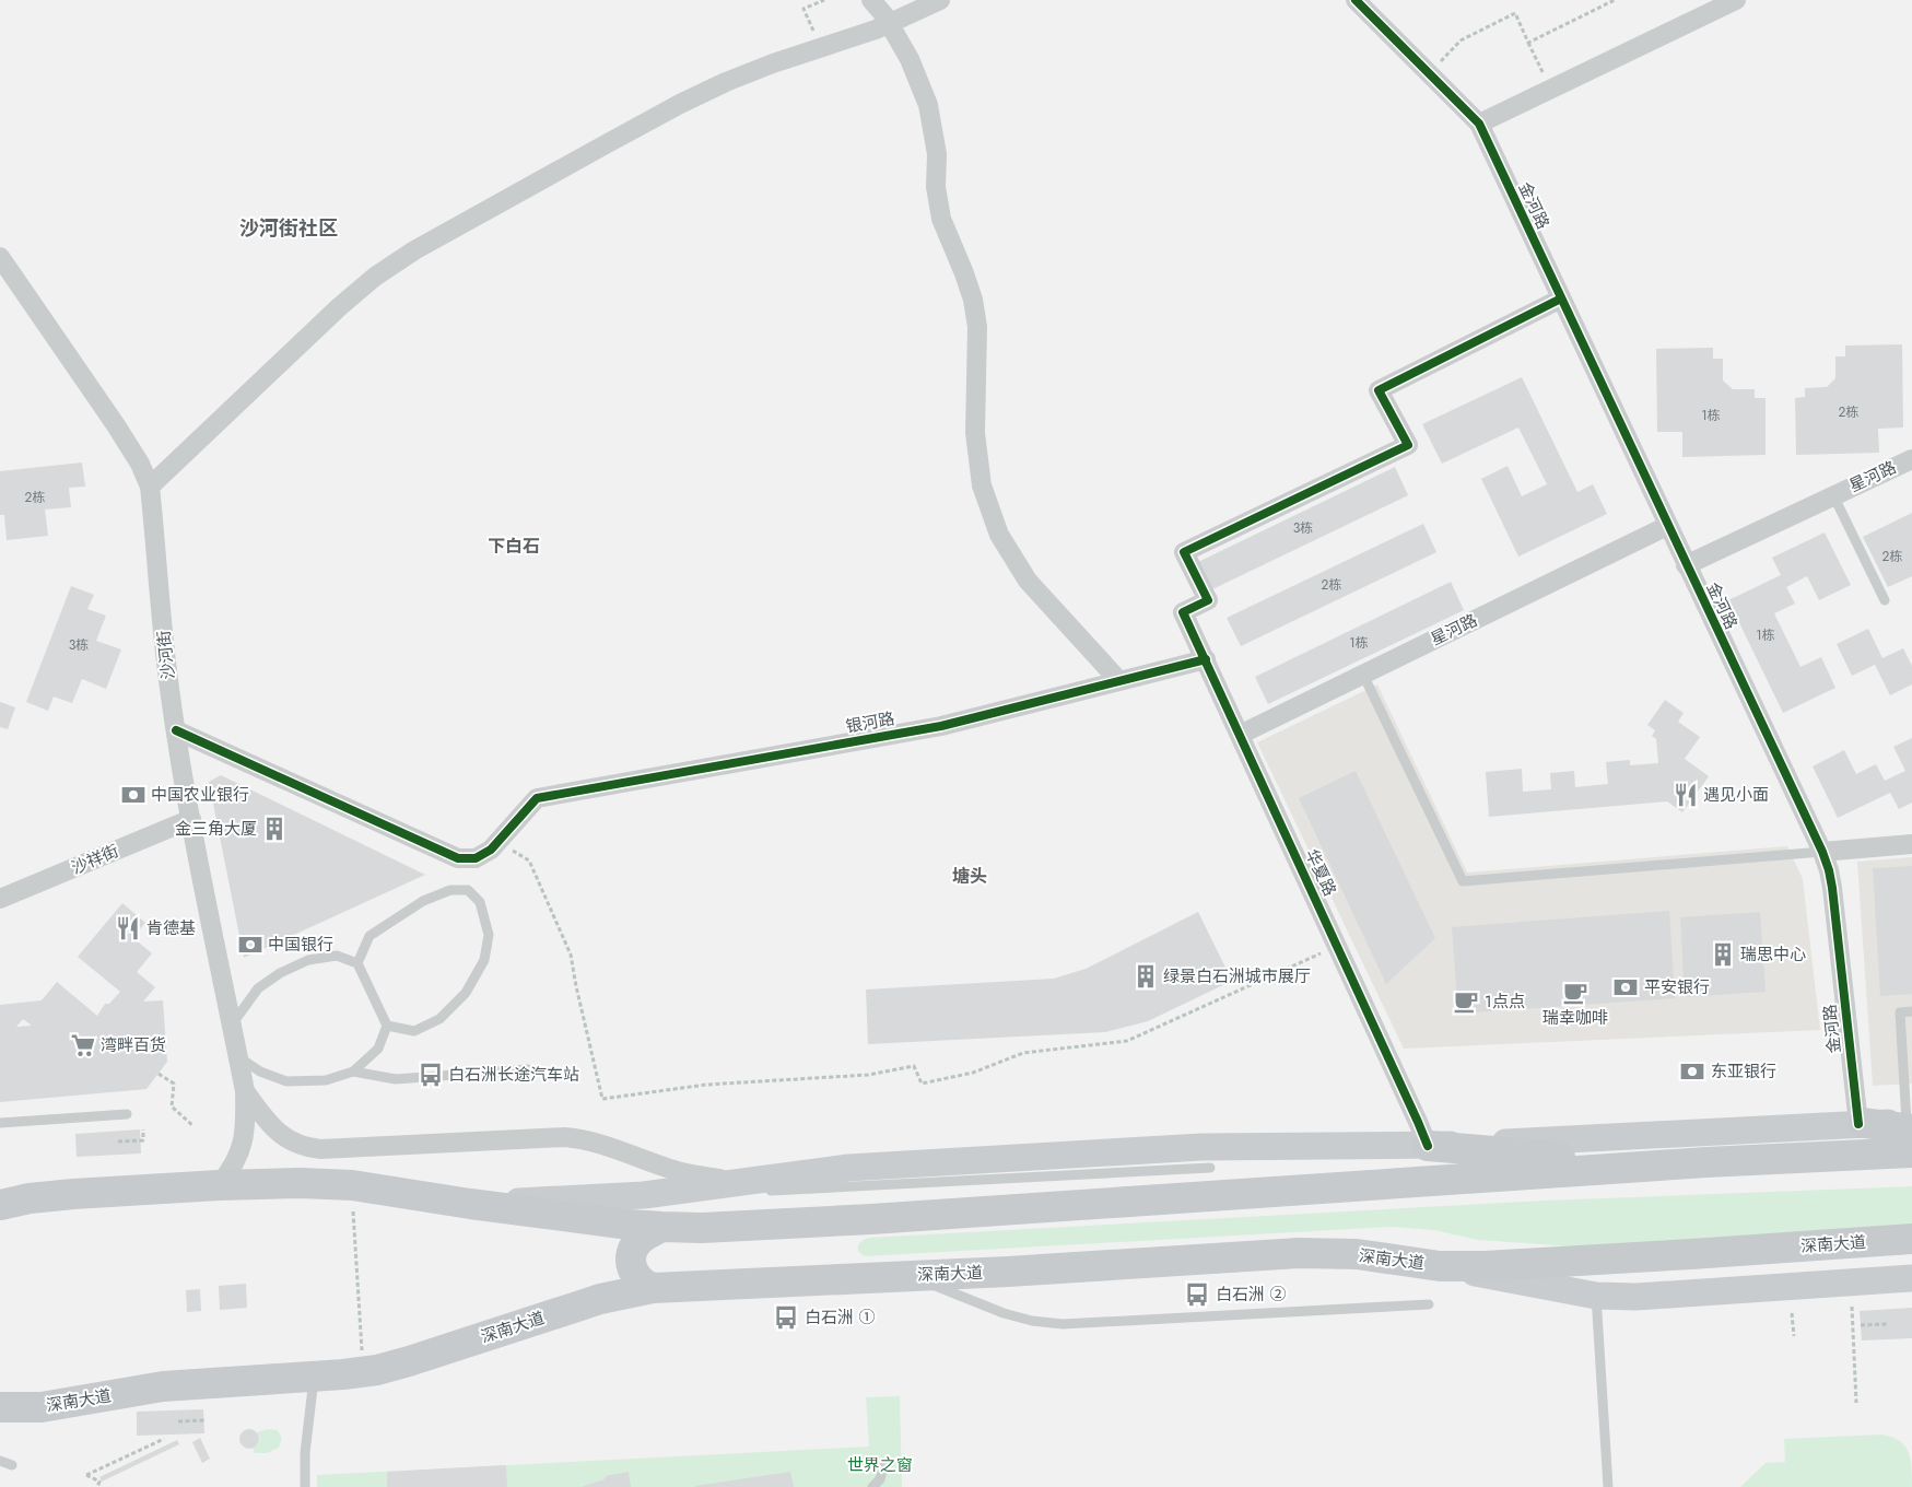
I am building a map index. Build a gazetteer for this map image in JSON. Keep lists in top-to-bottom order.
{
  "streets": {
    "main road": ["深南大道"],
    "street": [
      "金河路",
      "星河路",
      "沙河街",
      "银河路",
      "沙祥街",
      "华夏路"
    ]
  },
  "crossings": [
    ["金河路", "星河路"],
    ["金河路", "华夏路"],
    ["星河路", "华夏路"],
    ["沙河街", "沙祥街"],
    ["银河路", "华夏路"]
  ],
  "districts": ["沙河街社区", "下白石", "塘头"],
  "parks": ["世界之窗"],
  "places": {
    "bank": [
      "中国农业银行",
      "中国银行",
      "平安银行",
      "东亚银行"
    ],
    "restaurant": ["遇见小面", "肯德基"],
    "building": ["金三角大厦", "瑞思中心", "绿景白石洲城市展厅"],
    "cafe": ["瑞幸咖啡", "1点点"],
    "supermarket": ["湾畔百货"],
    "bus stop": ["白石洲长途汽车站", "白石洲 ②", "白石洲 ①"]
  },
  "house_numbers": [
    "2栋",
    "1栋",
    "2栋",
    "3栋",
    "2栋",
    "2栋",
    "1栋",
    "1栋",
    "3栋"
  ]
}
